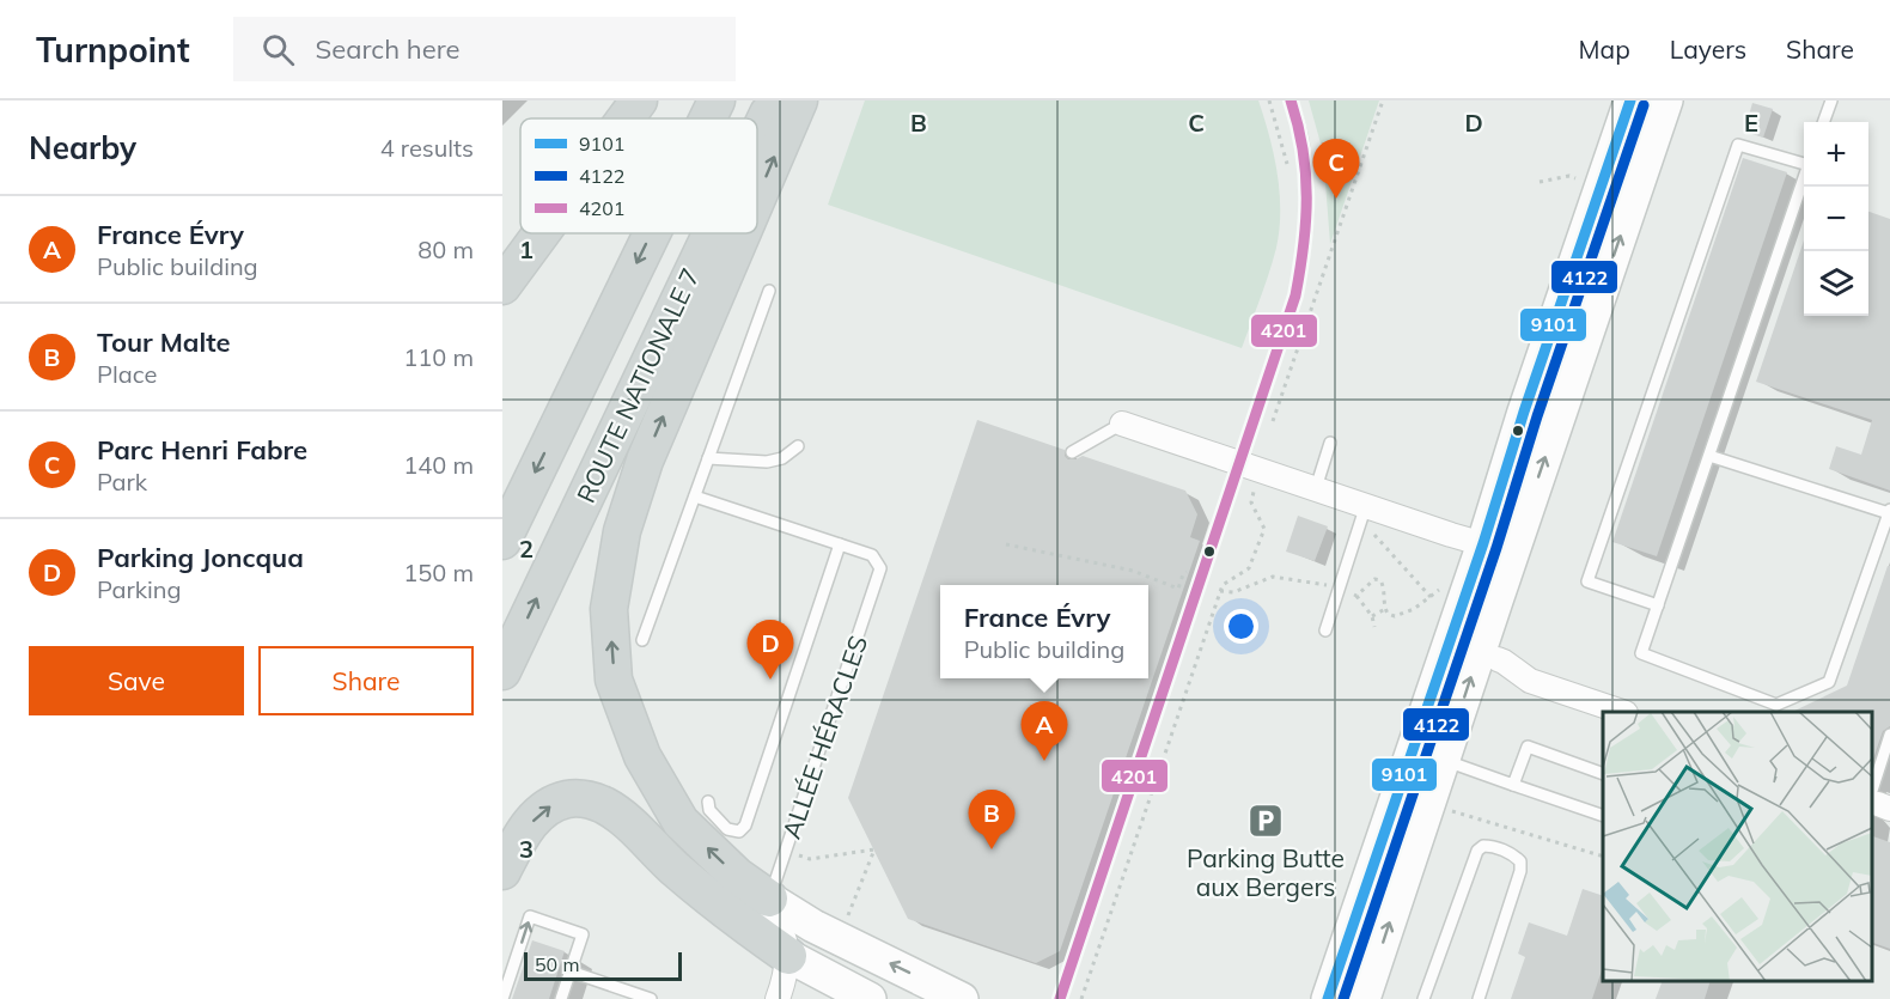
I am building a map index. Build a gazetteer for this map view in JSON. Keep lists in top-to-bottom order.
{
  "streets": {
    "main road": ["ROUTE NATIONALE 7"],
    "lane": ["ALLÉE HÉRACLES"]
  },
  "places": {
    "parking": ["Parking Butte aux Bergers"]
  },
  "lines": ["transit line 9101", "transit line 4201", "transit line 4122"],
  "legend": ["9101", "4122", "4201"],
  "scale_bar": "50 m",
  "page": {
    "header": "Turnpoint",
    "search": "Search here",
    "nav": ["Map", "Layers", "Share"],
    "heading": ["Nearby", "4 results"],
    "map_buttons": ["+", "−"],
    "pins": [
      "C",
      "D",
      "A",
      "B"
    ],
    "list": [
      {
        "mark": "A",
        "name": "France Évry",
        "note": "Public building",
        "value": "80 m"
      },
      {
        "mark": "B",
        "name": "Tour Malte",
        "note": "Place",
        "value": "110 m"
      },
      {
        "mark": "C",
        "name": "Parc Henri Fabre",
        "note": "Park",
        "value": "140 m"
      },
      {
        "mark": "D",
        "name": "Parking Joncqua",
        "note": "Parking",
        "value": "150 m"
      }
    ],
    "popup": ["France Évry", "Public building"],
    "buttons": ["Save", "Share"],
    "scale": "50 m"
  },
  "grid": {
    "columns": [
      "B",
      "C",
      "D",
      "E"
    ],
    "rows": ["1", "2", "3"]
  }
}
